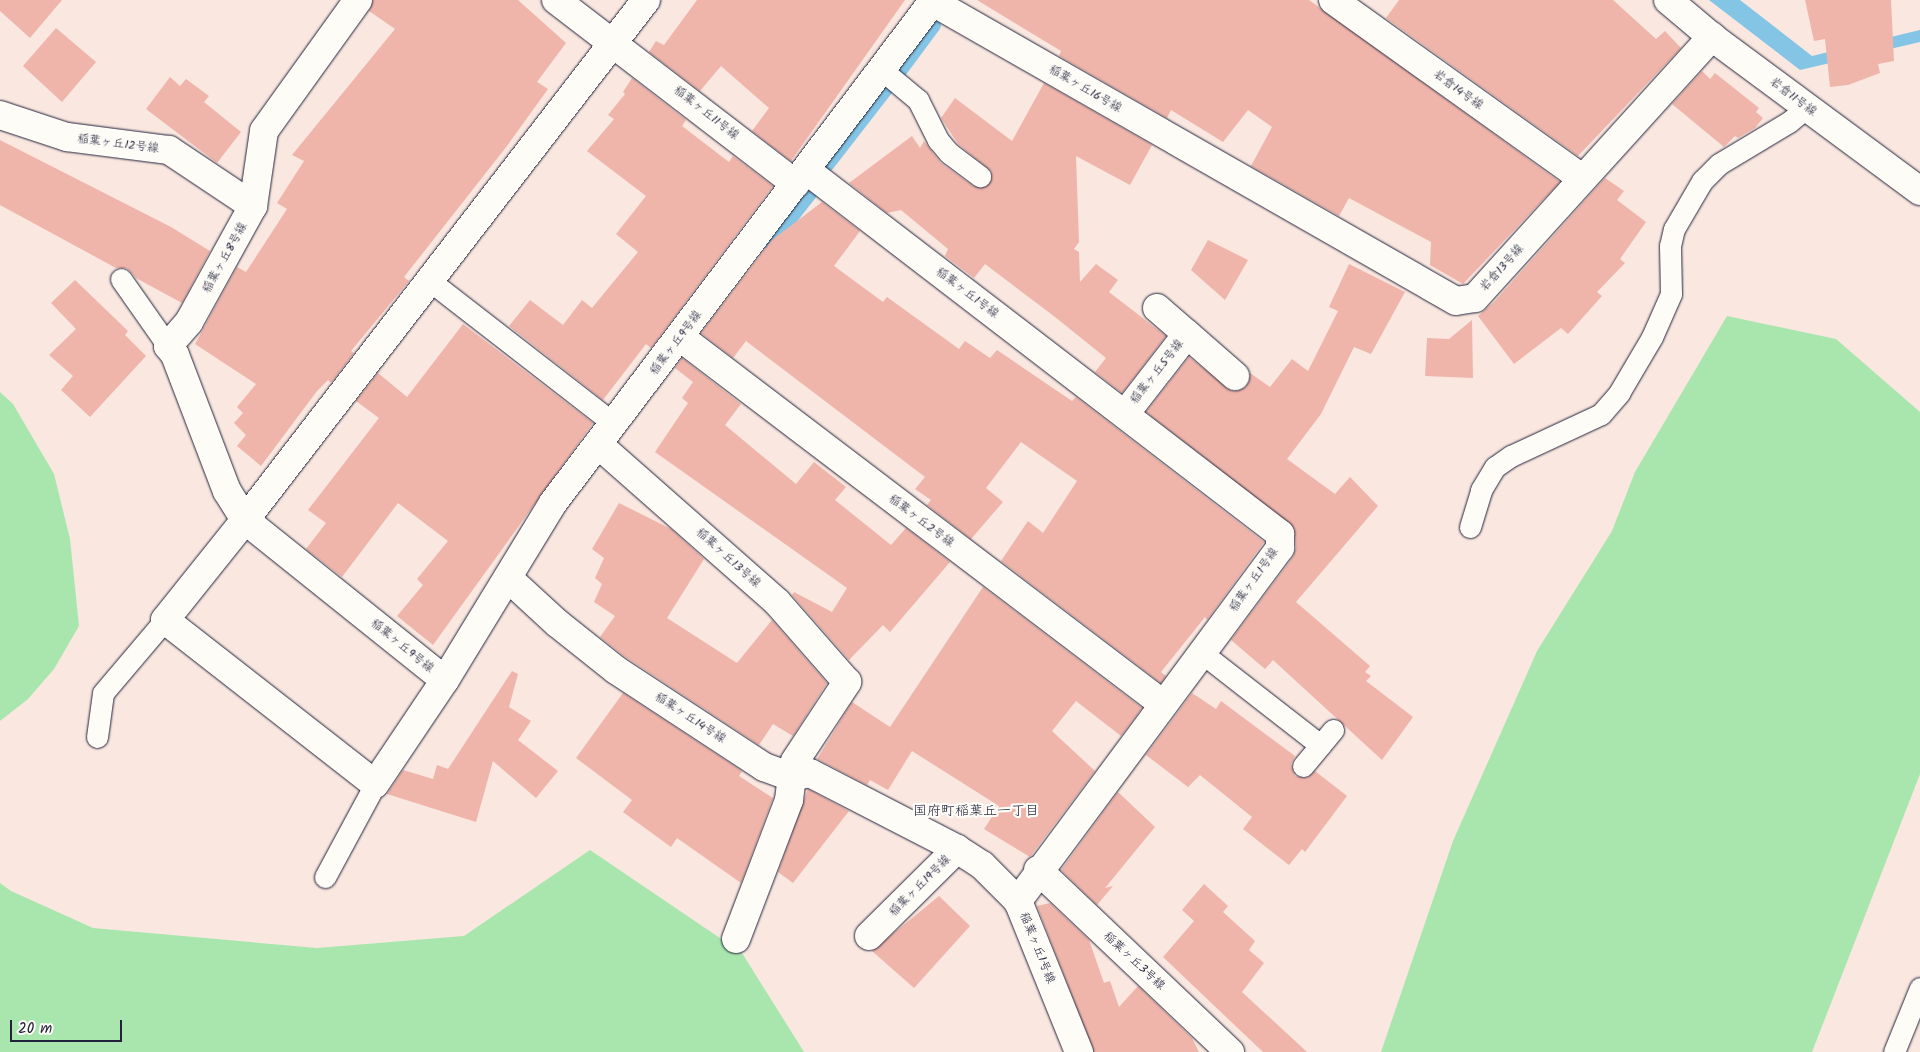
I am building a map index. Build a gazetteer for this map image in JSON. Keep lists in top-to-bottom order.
{
  "streets": {
    "street": [
      "稲葉ヶ丘16号線",
      "岩倉14号線",
      "岩倉11号線",
      "稲葉ヶ丘11号線",
      "稲葉ヶ丘12号線",
      "稲葉ヶ丘8号線",
      "岩倉13号線",
      "稲葉ヶ丘1号線",
      "稲葉ヶ丘9号線",
      "稲葉ヶ丘5号線",
      "稲葉ヶ丘2号線",
      "稲葉ヶ丘13号線",
      "稲葉ヶ丘14号線",
      "稲葉ヶ丘19号線",
      "稲葉ヶ丘3号線"
    ]
  },
  "crossings": [
    ["稲葉ヶ丘16号線", "岩倉13号線"],
    ["稲葉ヶ丘16号線", "稲葉ヶ丘9号線"],
    ["岩倉14号線", "岩倉13号線"],
    ["岩倉11号線", "岩倉13号線"],
    ["稲葉ヶ丘11号線", "稲葉ヶ丘1号線"],
    ["稲葉ヶ丘11号線", "稲葉ヶ丘9号線"],
    ["稲葉ヶ丘12号線", "稲葉ヶ丘8号線"],
    ["稲葉ヶ丘1号線", "稲葉ヶ丘9号線"],
    ["稲葉ヶ丘1号線", "稲葉ヶ丘5号線"],
    ["稲葉ヶ丘1号線", "稲葉ヶ丘2号線"],
    ["稲葉ヶ丘1号線", "稲葉ヶ丘19号線"],
    ["稲葉ヶ丘1号線", "稲葉ヶ丘3号線"],
    ["稲葉ヶ丘9号線", "稲葉ヶ丘2号線"],
    ["稲葉ヶ丘9号線", "稲葉ヶ丘13号線"],
    ["稲葉ヶ丘9号線", "稲葉ヶ丘14号線"],
    ["稲葉ヶ丘13号線", "稲葉ヶ丘14号線"]
  ],
  "districts": ["国府町稲葉丘一丁目"],
  "scale_bar": "20 m"
}
